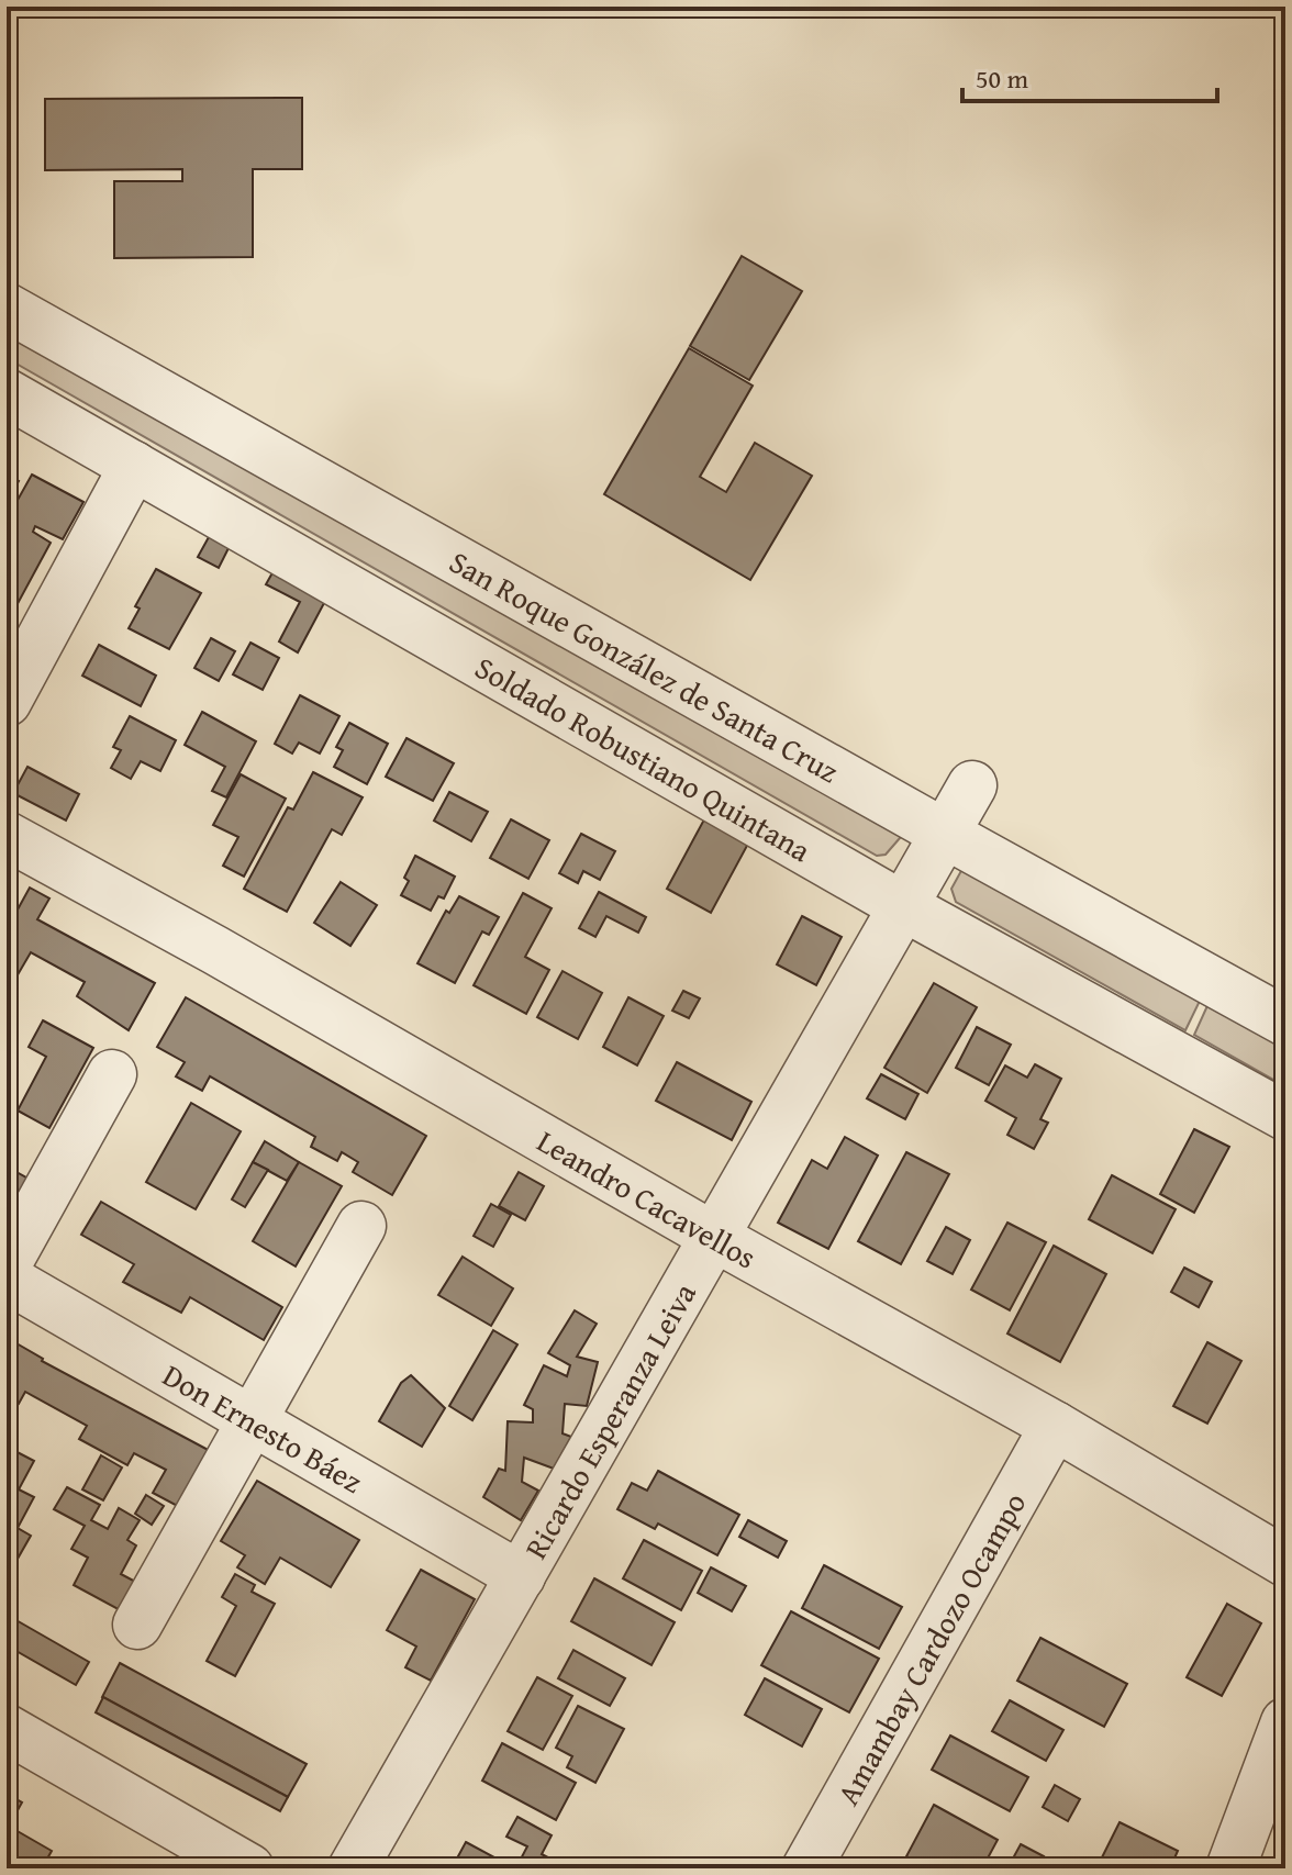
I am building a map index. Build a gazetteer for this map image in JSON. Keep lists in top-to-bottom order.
{
  "streets": {
    "street": [
      "San Roque González de Santa Cruz",
      "Soldado Robustiano Quintana",
      "Leandro Cacavellos",
      "Ricardo Esperanza Leiva",
      "Don Ernesto Báez",
      "Amambay Cardozo Ocampo"
    ]
  },
  "crossings": [
    ["San Roque González de Santa Cruz", "Ricardo Esperanza Leiva"],
    ["Soldado Robustiano Quintana", "Ricardo Esperanza Leiva"],
    ["Leandro Cacavellos", "Ricardo Esperanza Leiva"],
    ["Leandro Cacavellos", "Amambay Cardozo Ocampo"],
    ["Ricardo Esperanza Leiva", "Don Ernesto Báez"]
  ],
  "scale_bar": "50 m"
}
